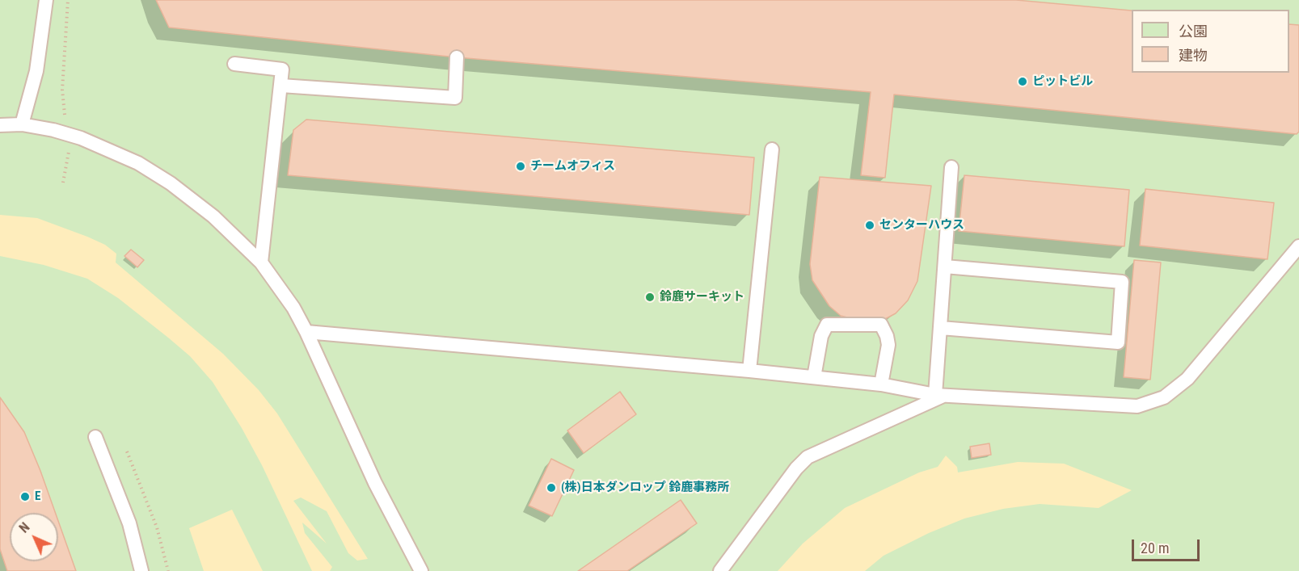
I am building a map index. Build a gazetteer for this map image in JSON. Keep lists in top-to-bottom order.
{
  "places": [
    "ピットビル",
    "チームオフィス",
    "センターハウス",
    "鈴鹿サーキット",
    "(株)日本ダンロップ 鈴鹿事務所",
    "E"
  ],
  "legend": ["公園", "建物"],
  "scale_bar": "20 m",
  "north": "top left"
}
